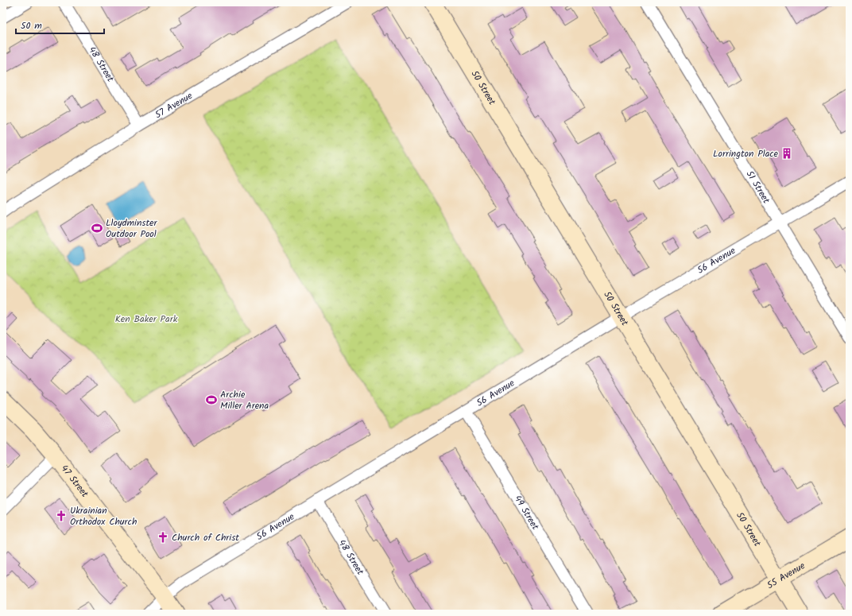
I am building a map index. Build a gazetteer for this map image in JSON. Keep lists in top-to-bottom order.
{
  "streets": {
    "street": [
      "48 Street",
      "50 Street",
      "57 Avenue",
      "51 Street",
      "56 Avenue",
      "47 Street",
      "49 Street",
      "55 Avenue"
    ]
  },
  "crossings": [
    ["48 Street", "57 Avenue"],
    ["48 Street", "56 Avenue"],
    ["50 Street", "56 Avenue"],
    ["50 Street", "55 Avenue"],
    ["51 Street", "56 Avenue"],
    ["56 Avenue", "47 Street"],
    ["56 Avenue", "49 Street"]
  ],
  "parks": ["Ken Baker Park"],
  "places": {
    "building": ["Lorrington Place"],
    "sports": ["Lloydminster Outdoor Pool", "Archie Miller Arena"],
    "church": ["Ukrainian Orthodox Church", "Church of Christ"]
  },
  "scale_bar": "50 m"
}
